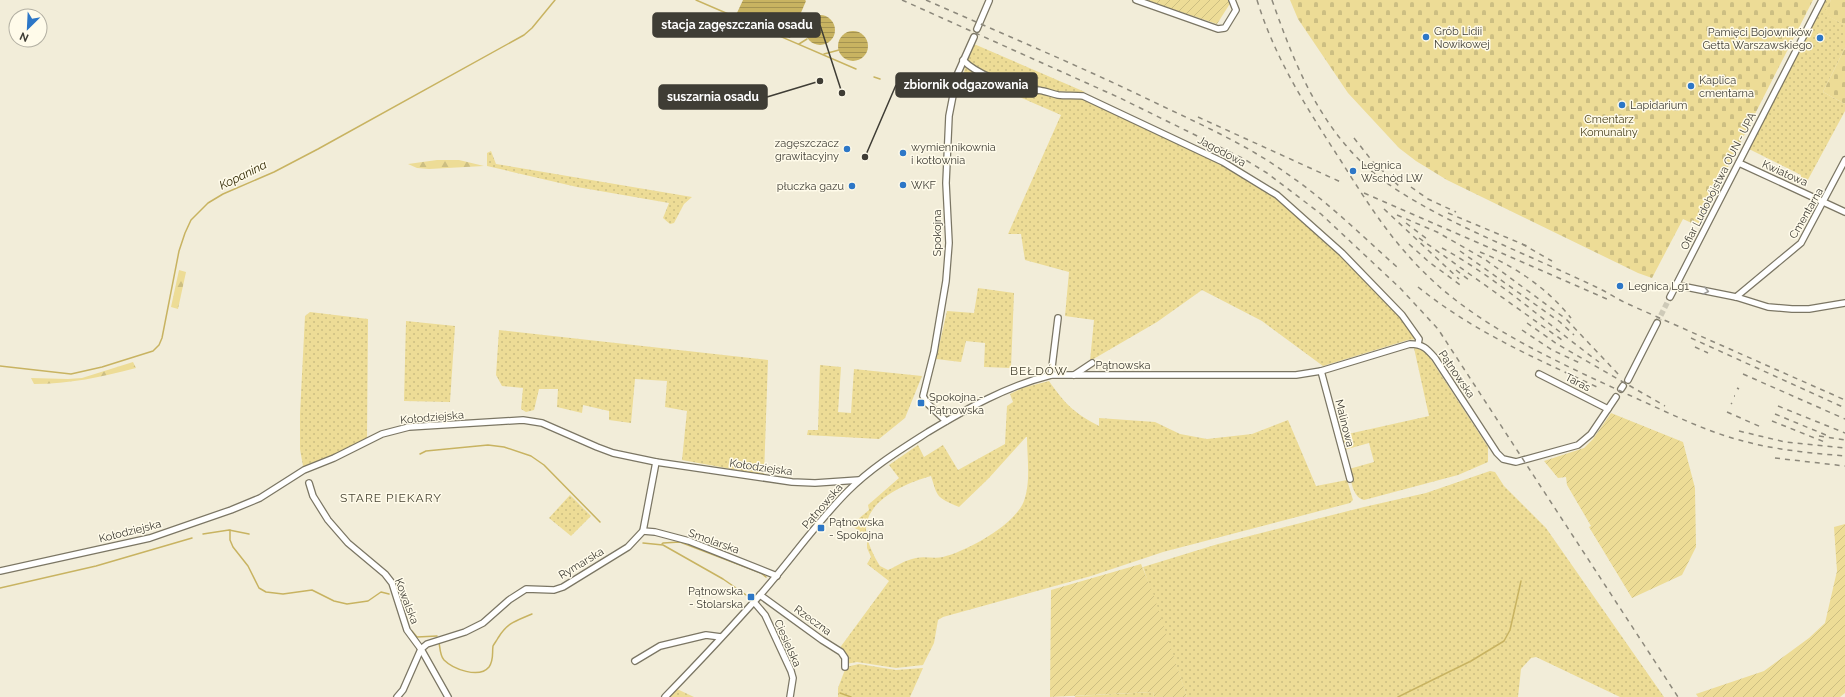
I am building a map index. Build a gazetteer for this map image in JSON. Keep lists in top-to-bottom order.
{
  "streets": {
    "street": [
      "Jagodowa",
      "Kwiatowa",
      "Ofiar Ludobójstwa OUN - UPA",
      "Cmentarna",
      "Spokojna",
      "Pątnowska",
      "Taras",
      "Kołodziejska",
      "Malinowa",
      "Smolarska",
      "Rymarska",
      "Kowalska",
      "Rzeczna",
      "Ciesielska"
    ]
  },
  "crossings": [
    ["Jagodowa", "Spokojna"],
    ["Jagodowa", "Pątnowska"],
    ["Kwiatowa", "Ofiar Ludobójstwa OUN - UPA"],
    ["Kwiatowa", "Cmentarna"],
    ["Spokojna", "Pątnowska"],
    ["Pątnowska", "Taras"],
    ["Pątnowska", "Kołodziejska"],
    ["Pątnowska", "Malinowa"],
    ["Pątnowska", "Smolarska"],
    ["Pątnowska", "Rzeczna"],
    ["Pątnowska", "Ciesielska"],
    ["Smolarska", "Rymarska"],
    ["Rymarska", "Kowalska"]
  ],
  "districts": ["BEŁDÓW", "STARE PIEKARY"],
  "water": ["Kopanina"],
  "parks": ["Cmentarz Komunalny"],
  "places": {
    "other": [
      "Grób Lidii Nowikowej",
      "Pamięci Bojowników Getta Warszawskiego",
      "suszarnia osadu",
      "Kaplica cmentarna",
      "stacja zagęszczania osadu",
      "Lapidarium",
      "zagęszczacz grawitacyjny",
      "wymiennikownia i kotłownia",
      "zbiornik odgazowania",
      "Legnica Wschód LW",
      "WKF",
      "płuczka gazu",
      "Legnica Lg1"
    ],
    "transit": ["Spokojna - Pątnowska", "Pątnowska - Spokojna", "Pątnowska - Stolarska"]
  },
  "north": "bottom left"
}
